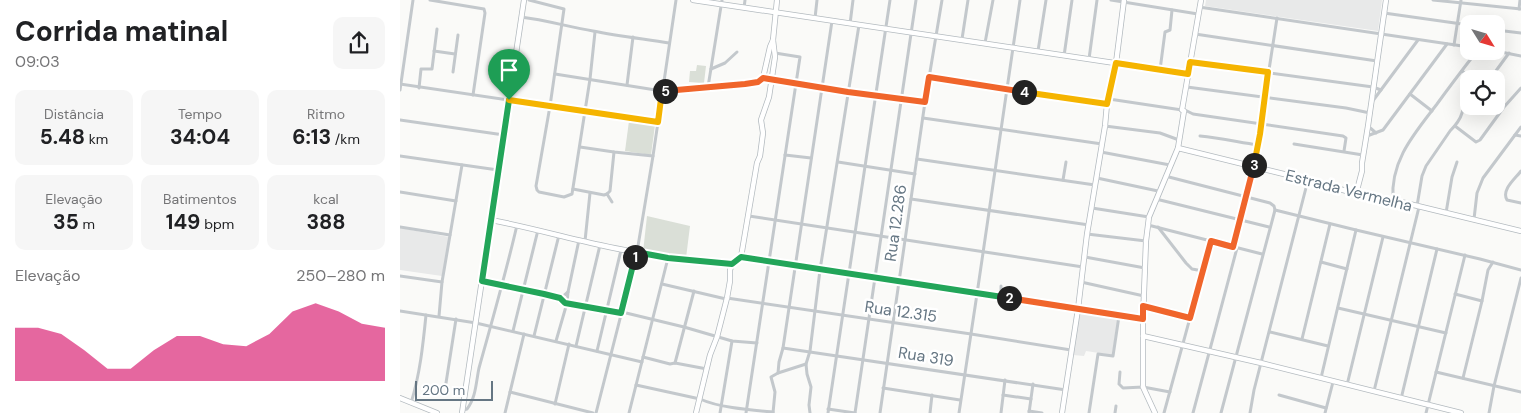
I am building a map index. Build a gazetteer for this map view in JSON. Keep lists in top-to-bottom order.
{
  "streets": {
    "street": [
      "Estrada Vermelha",
      "Rua 12.286",
      "Rua 12.315",
      "Rua 319"
    ]
  },
  "crossings": [
    ["Rua 12.286", "Rua 12.315"],
    ["Rua 12.286", "Rua 319"]
  ],
  "scale_bar": "200 m",
  "north": "bottom right",
  "page": {
    "heading": ["Corrida matinal", "09:03"],
    "pins": [
      "5",
      "4",
      "3",
      "1",
      "2"
    ],
    "stats": [
      ["Distância", "5.48 km"],
      ["Tempo", "34:04"],
      ["Ritmo", "6:13 /km"],
      ["Elevação", "35 m"],
      ["Batimentos", "149 bpm"],
      ["kcal", "388"]
    ],
    "chart": ["Elevação", "250–280 m"],
    "scale": "200 m"
  }
}
